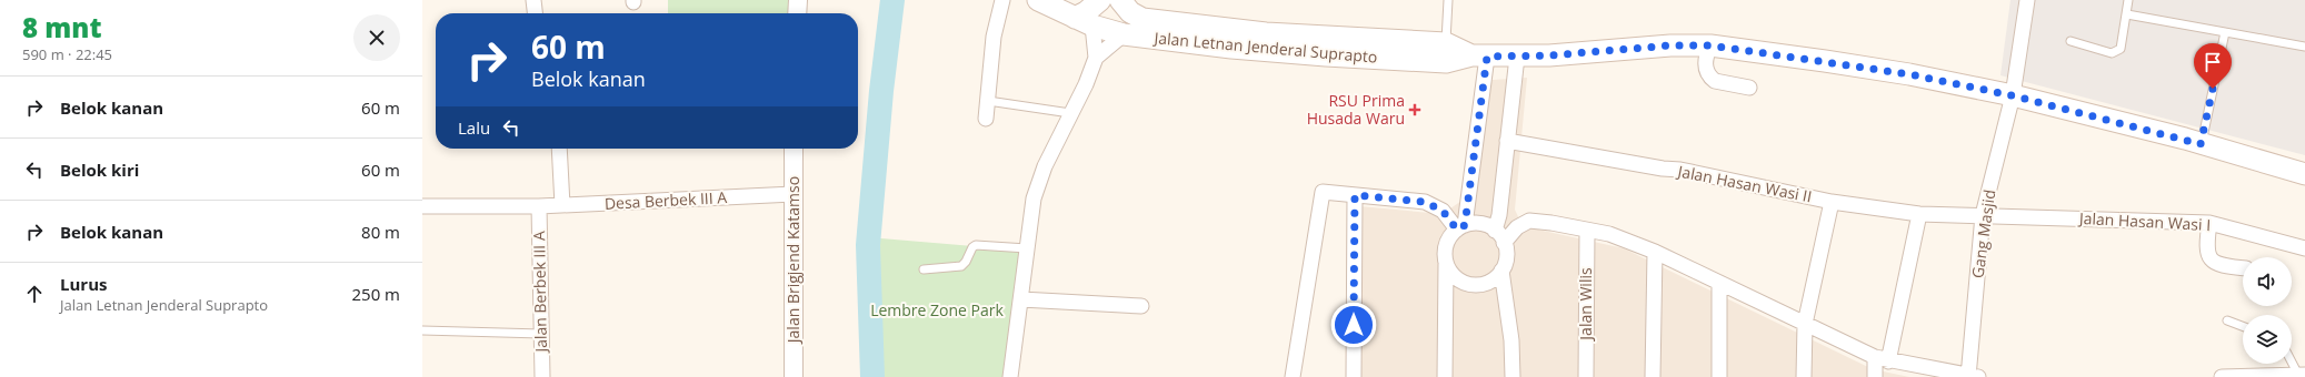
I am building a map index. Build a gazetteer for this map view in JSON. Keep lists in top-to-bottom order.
{
  "streets": {
    "main road": ["Jalan Letnan Jenderal Suprapto"],
    "street": [
      "Jalan Hasan Wasi II",
      "Desa Berbek III A",
      "Jalan Hasan Wasi I",
      "Gang Masjid",
      "Jalan Brigjend Katamso",
      "Jalan Berbek III A",
      "Jalan Wilis"
    ]
  },
  "crossings": [
    ["Jalan Letnan Jenderal Suprapto", "Gang Masjid"],
    ["Jalan Hasan Wasi II", "Jalan Hasan Wasi I"],
    ["Jalan Hasan Wasi II", "Gang Masjid"],
    ["Desa Berbek III A", "Jalan Brigjend Katamso"],
    ["Desa Berbek III A", "Jalan Berbek III A"],
    ["Jalan Hasan Wasi I", "Gang Masjid"]
  ],
  "parks": ["Lembre Zone Park"],
  "places": {
    "health": ["RSU Prima Husada Waru"]
  },
  "page": {
    "heading": ["8 mnt", "590 m · 22:45"],
    "turn": ["60 m", "Belok kanan"],
    "list": [
      {
        "name": "Belok kanan",
        "value": "60 m"
      },
      {
        "name": "Belok kiri",
        "value": "60 m"
      },
      {
        "name": "Belok kanan",
        "value": "80 m"
      },
      {
        "name": "Lurus",
        "note": "Jalan Letnan Jenderal Suprapto",
        "value": "250 m"
      }
    ],
    "then": "Lalu"
  }
}
